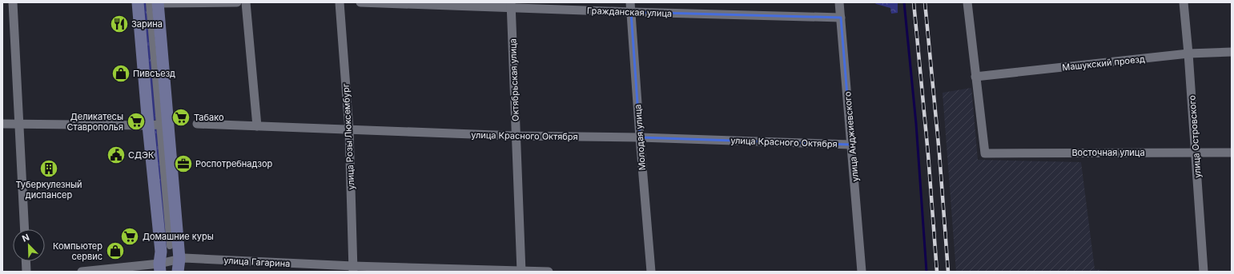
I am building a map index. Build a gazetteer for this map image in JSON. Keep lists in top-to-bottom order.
{
  "streets": {
    "street": [
      "Гражданская улица",
      "Машукский проезд",
      "Октябрьская улица",
      "улица Красного Октября",
      "улица Розы Люксембург",
      "улица Анджиевского",
      "улица Островского",
      "Молодая улица",
      "Восточная улица",
      "улица Гагарина"
    ]
  },
  "crossings": [
    ["Гражданская улица", "Октябрьская улица"],
    ["Гражданская улица", "улица Анджиевского"],
    ["Гражданская улица", "Молодая улица"],
    ["Машукский проезд", "улица Островского"],
    ["Машукский проезд", "Восточная улица"],
    ["Октябрьская улица", "улица Красного Октября"],
    ["Октябрьская улица", "улица Гагарина"],
    ["улица Красного Октября", "улица Розы Люксембург"],
    ["улица Красного Октября", "улица Анджиевского"],
    ["улица Красного Октября", "Молодая улица"],
    ["улица Розы Люксембург", "улица Гагарина"],
    ["улица Островского", "Восточная улица"]
  ],
  "places": {
    "restaurant": ["Зарина"],
    "shop": ["Пивсъезд", "Компьютер сервис"],
    "supermarket": ["Табако", "Деликатесы Ставрополья", "Домашние куры"],
    "public building": ["СДЭК"],
    "office": ["Роспотребнадзор"],
    "building": ["Туберкулезный диспансер"]
  },
  "north": "top left"
}
